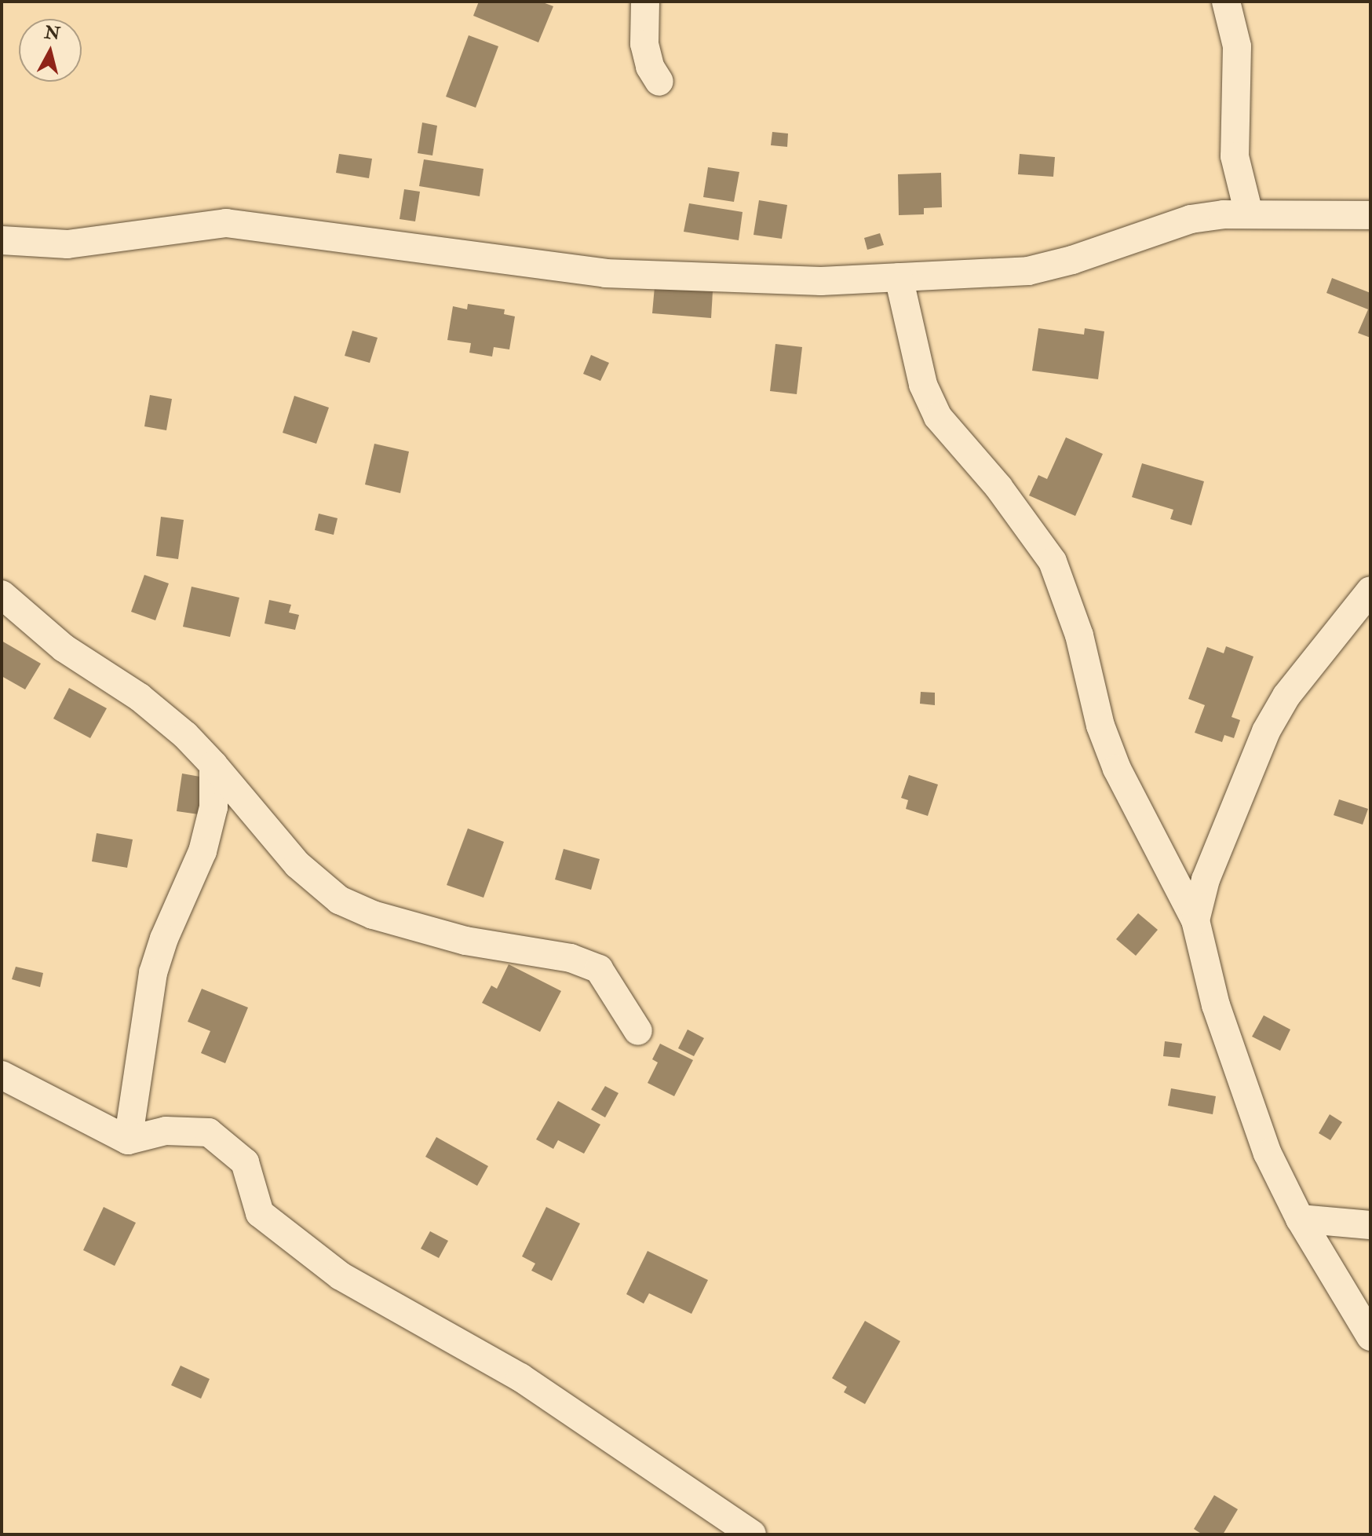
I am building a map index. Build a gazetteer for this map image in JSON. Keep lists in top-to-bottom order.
{
  "north": "top"
}
